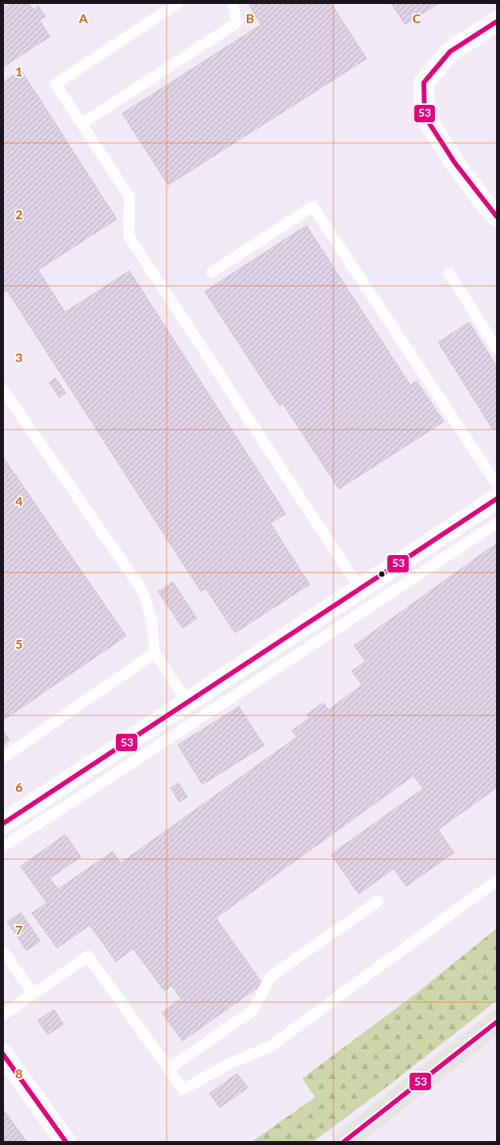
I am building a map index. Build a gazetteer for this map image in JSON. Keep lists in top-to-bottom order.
{
  "lines": ["transit line 53"],
  "grid": {
    "columns": ["A", "B", "C"],
    "rows": [
      "1",
      "2",
      "3",
      "4",
      "5",
      "6",
      "7",
      "8"
    ]
  }
}
